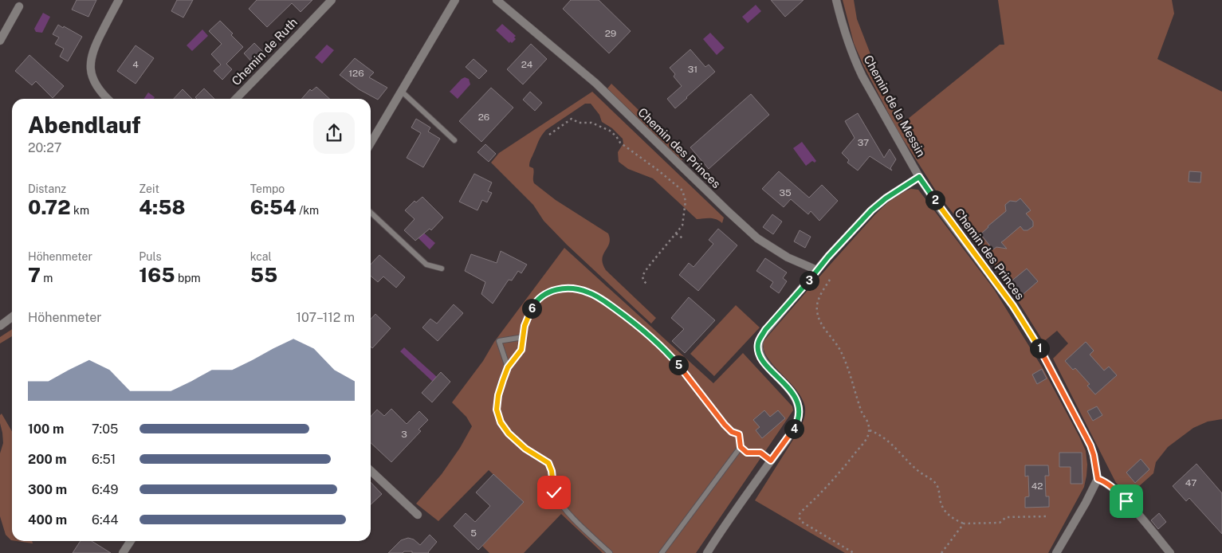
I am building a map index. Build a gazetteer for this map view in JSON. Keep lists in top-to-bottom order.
{
  "streets": {
    "street": ["Chemin de Ruth", "Chemin de la Messin", "Chemin des Princes"]
  },
  "crossings": [
    ["Chemin de la Messin", "Chemin des Princes"]
  ],
  "house_numbers": [
    "29",
    "4",
    "24",
    "31",
    "126",
    "26",
    "37",
    "35",
    "3",
    "47",
    "42",
    "5"
  ],
  "page": {
    "heading": ["Abendlauf", "20:27"],
    "stats": [
      ["Distanz", "0.72 km"],
      ["Zeit", "4:58"],
      ["Tempo", "6:54 /km"],
      ["Höhenmeter", "7 m"],
      ["Puls", "165 bpm"],
      ["kcal", "55"]
    ],
    "pins": [
      "2",
      "3",
      "6",
      "1",
      "5",
      "4"
    ],
    "chart": ["Höhenmeter", "107–112 m"],
    "list": [
      {
        "name": "100 m",
        "note": "7:05"
      },
      {
        "name": "200 m",
        "note": "6:51"
      },
      {
        "name": "300 m",
        "note": "6:49"
      },
      {
        "name": "400 m",
        "note": "6:44"
      }
    ]
  }
}
